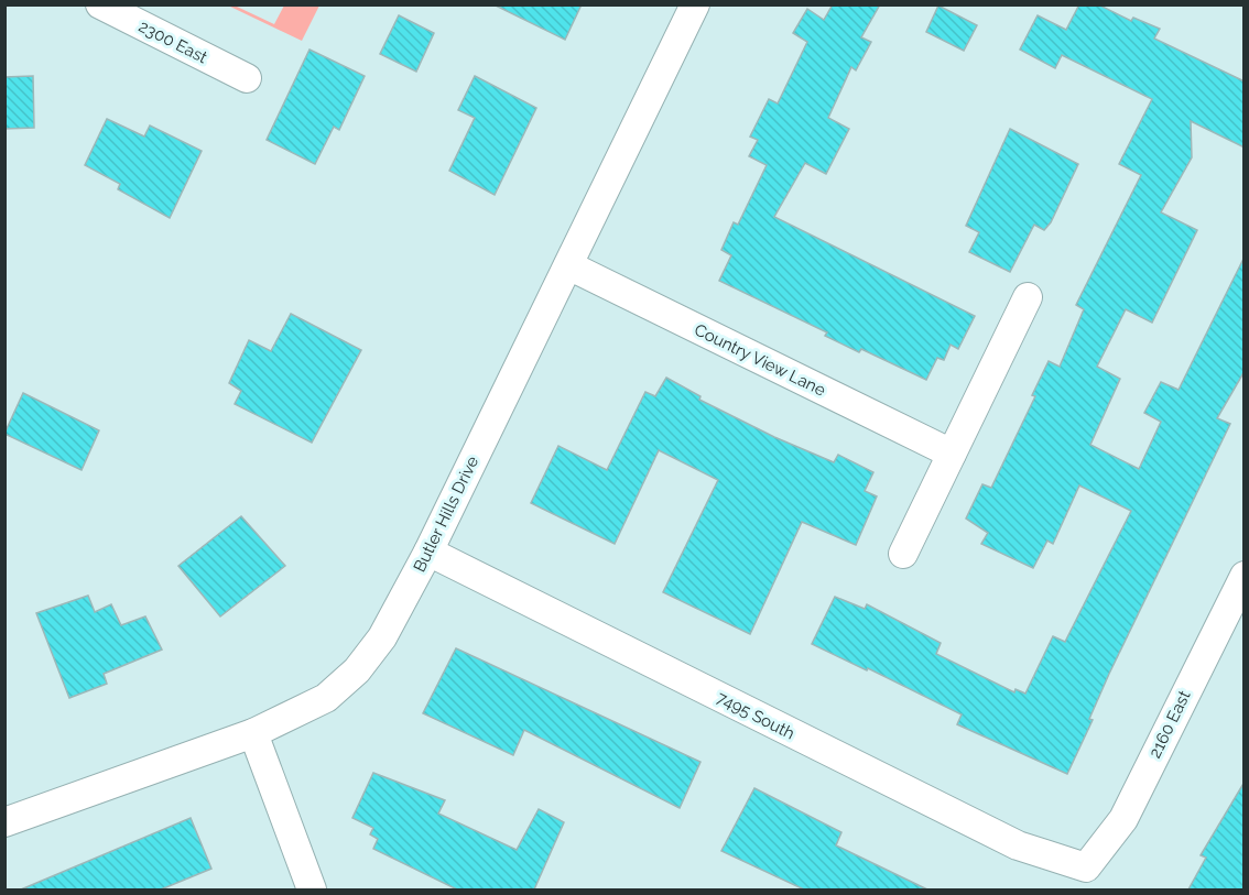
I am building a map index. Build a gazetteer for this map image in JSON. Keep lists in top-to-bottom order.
{
  "streets": {
    "street": [
      "2300 East",
      "Country View Lane",
      "Butler Hills Drive",
      "7495 South",
      "2160 East"
    ]
  },
  "crossings": [
    ["Country View Lane", "Butler Hills Drive"],
    ["Butler Hills Drive", "7495 South"],
    ["7495 South", "2160 East"]
  ]
}
